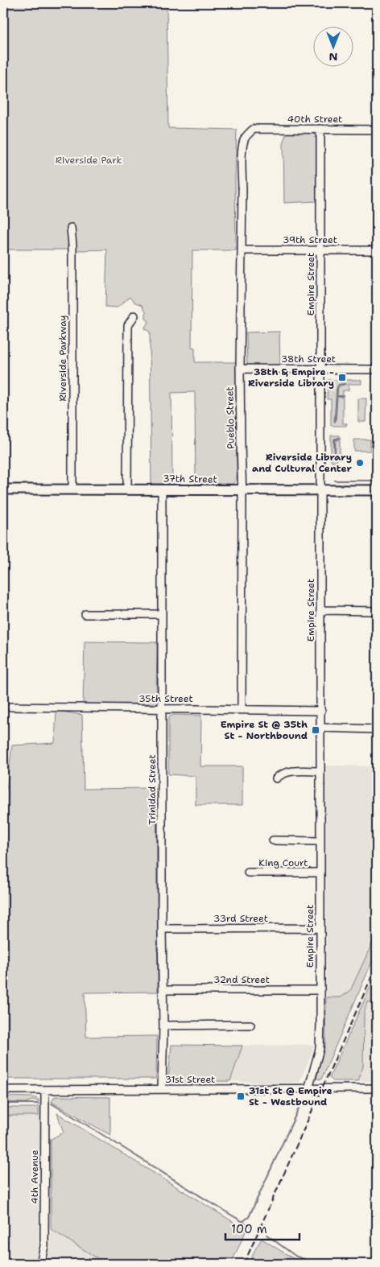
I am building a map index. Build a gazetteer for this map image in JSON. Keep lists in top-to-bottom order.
{
  "streets": {
    "main road": ["37th Street"],
    "street": [
      "40th Street",
      "39th Street",
      "Empire Street",
      "Riverside Parkway",
      "38th Street",
      "Pueblo Street",
      "35th Street",
      "Trinidad Street",
      "King Court",
      "33rd Street",
      "32nd Street",
      "31st Street",
      "4th Avenue"
    ]
  },
  "crossings": [
    ["40th Street", "Empire Street"],
    ["40th Street", "Pueblo Street"],
    ["39th Street", "Empire Street"],
    ["39th Street", "Pueblo Street"],
    ["Empire Street", "38th Street"],
    ["Empire Street", "37th Street"],
    ["Empire Street", "35th Street"],
    ["Empire Street", "King Court"],
    ["Empire Street", "33rd Street"],
    ["Empire Street", "32nd Street"],
    ["Empire Street", "31st Street"],
    ["Riverside Parkway", "37th Street"],
    ["38th Street", "Pueblo Street"],
    ["Pueblo Street", "37th Street"],
    ["Pueblo Street", "35th Street"],
    ["37th Street", "Trinidad Street"],
    ["35th Street", "Trinidad Street"],
    ["Trinidad Street", "33rd Street"],
    ["Trinidad Street", "32nd Street"],
    ["Trinidad Street", "31st Street"],
    ["31st Street", "4th Avenue"]
  ],
  "parks": ["Riverside Park"],
  "places": {
    "transit": ["38th & Empire - Riverside Library", "Empire St @ 35th St - Northbound", "31st St @ Empire St - Westbound"],
    "other": ["Riverside Library and Cultural Center"]
  },
  "scale_bar": "100 m",
  "north": "bottom"
}
